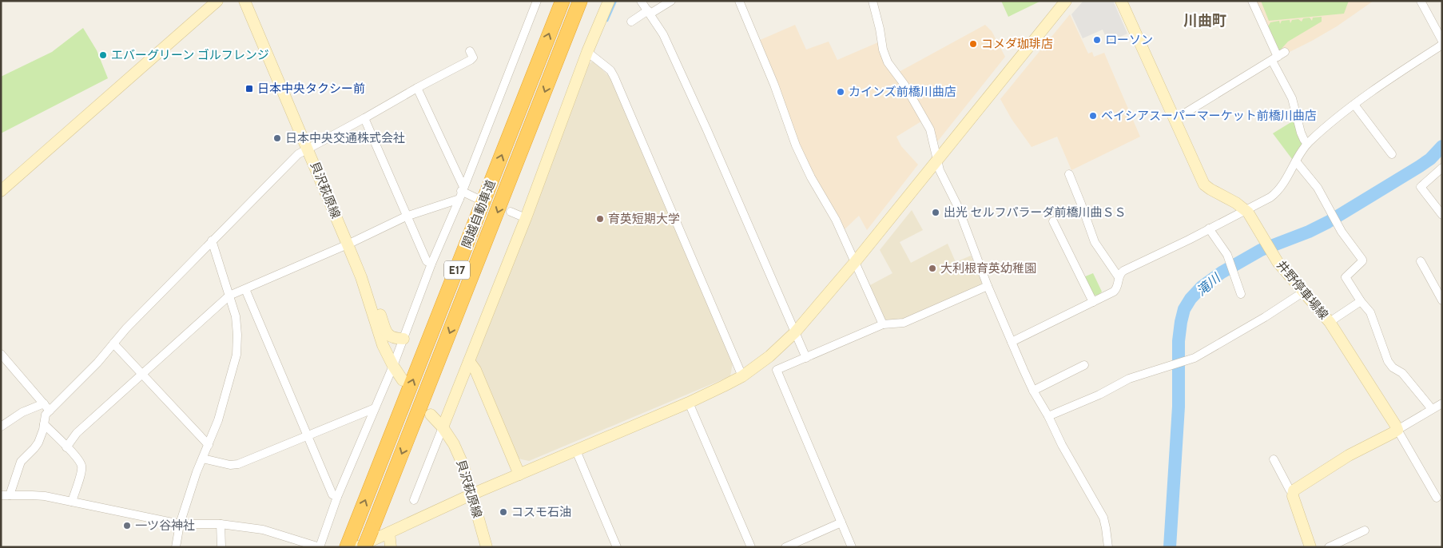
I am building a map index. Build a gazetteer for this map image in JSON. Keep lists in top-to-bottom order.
{
  "streets": {
    "highway": ["関越自動車道", "E17"],
    "street": ["貝沢萩原線", "井野停車場線"]
  },
  "districts": ["川曲町"],
  "water": ["滝川"],
  "places": {
    "other": [
      "ローソン",
      "コメダ珈琲店",
      "エバーグリーン ゴルフレンジ",
      "カインズ前橋川曲店",
      "ベイシアスーパーマーケット前橋川曲店",
      "日本中央交通株式会社",
      "出光 セルフパラーダ前橋川曲ＳＳ",
      "育英短期大学",
      "大利根育英幼稚園",
      "コスモ石油",
      "一ツ谷神社"
    ],
    "transit": ["日本中央タクシー前"]
  }
}
